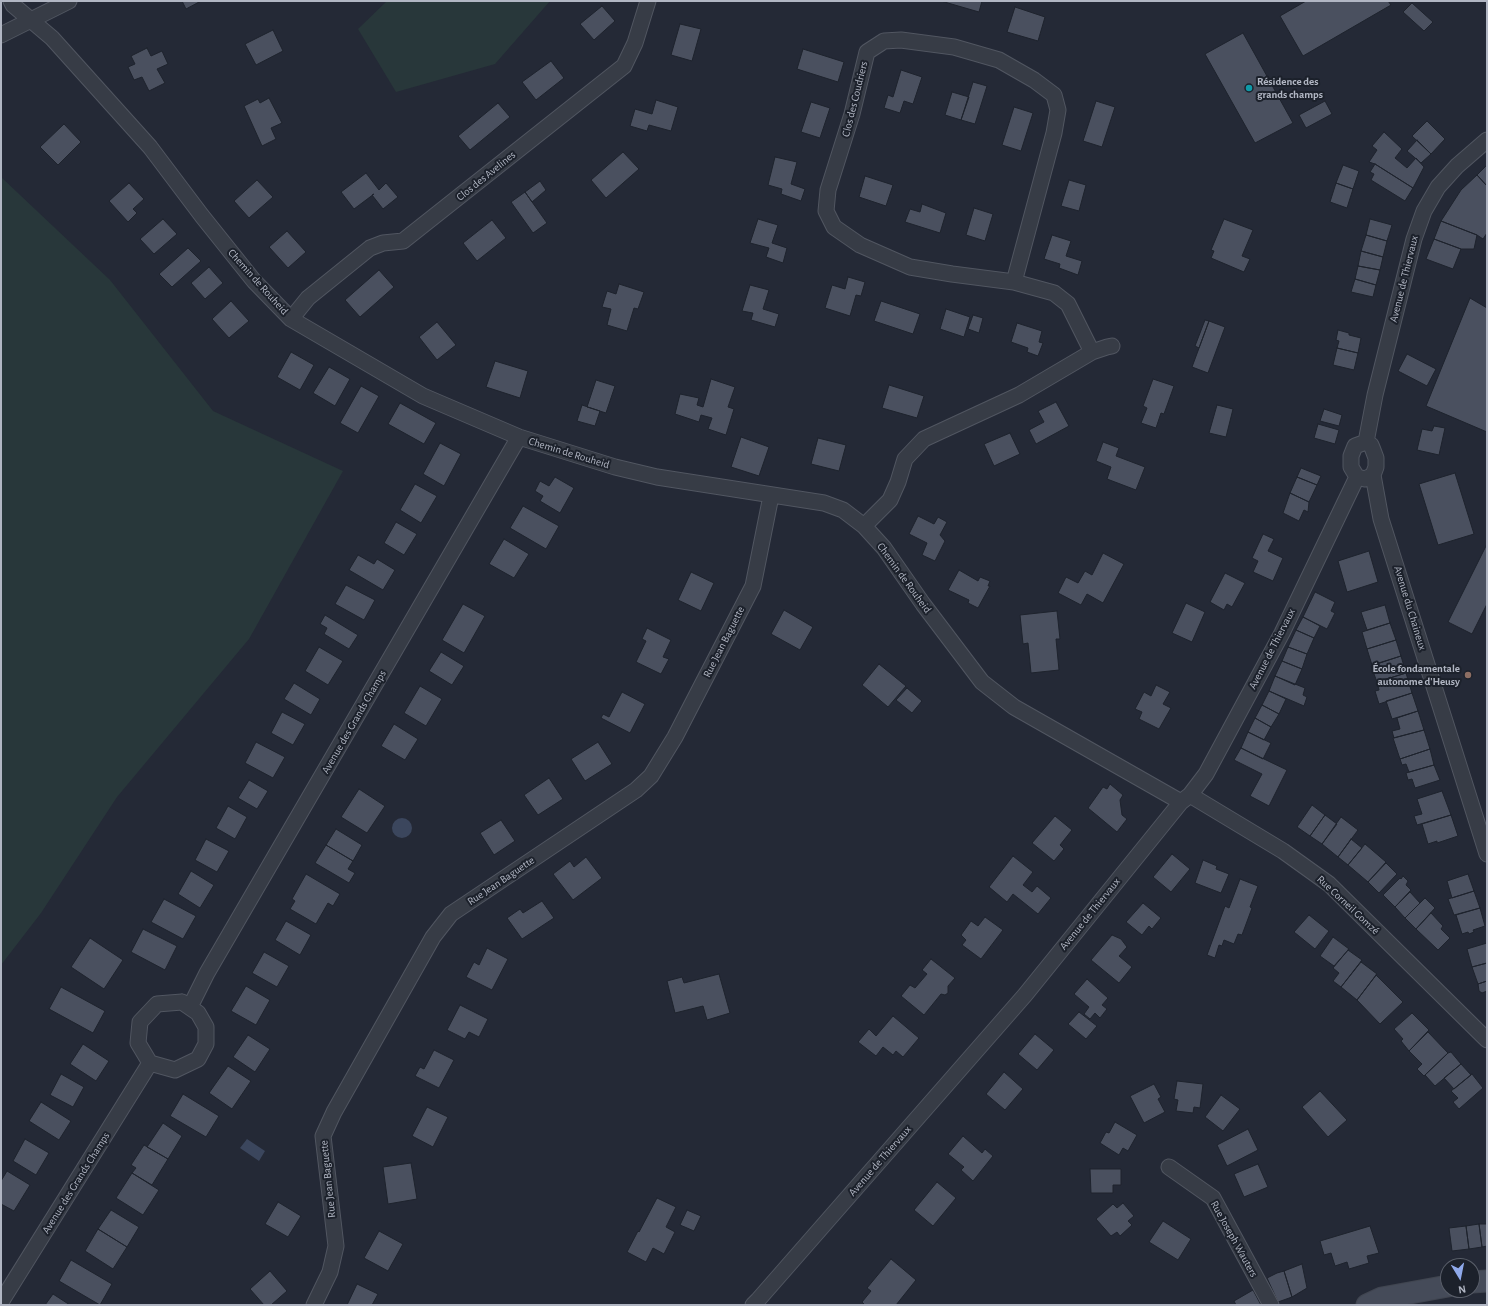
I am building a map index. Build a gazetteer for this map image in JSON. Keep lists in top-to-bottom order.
{
  "streets": {
    "street": [
      "Clos des Coudriers",
      "Clos des Avelines",
      "Avenue de Thiervaux",
      "Chemin de Rouheid",
      "Avenue du Chaineux",
      "Rue Jean Baguette",
      "Avenue des Grands Champs",
      "Rue Corneil Gomzé",
      "Rue Joseph Wauters"
    ]
  },
  "crossings": [
    ["Clos des Avelines", "Chemin de Rouheid"],
    ["Avenue de Thiervaux", "Chemin de Rouheid"],
    ["Avenue de Thiervaux", "Avenue du Chaineux"],
    ["Avenue de Thiervaux", "Rue Corneil Gomzé"],
    ["Chemin de Rouheid", "Rue Jean Baguette"],
    ["Chemin de Rouheid", "Avenue des Grands Champs"],
    ["Chemin de Rouheid", "Rue Corneil Gomzé"]
  ],
  "places": ["Résidence des grands champs", "École fondamentale autonome d'Heusy"],
  "north": "bottom"
}
